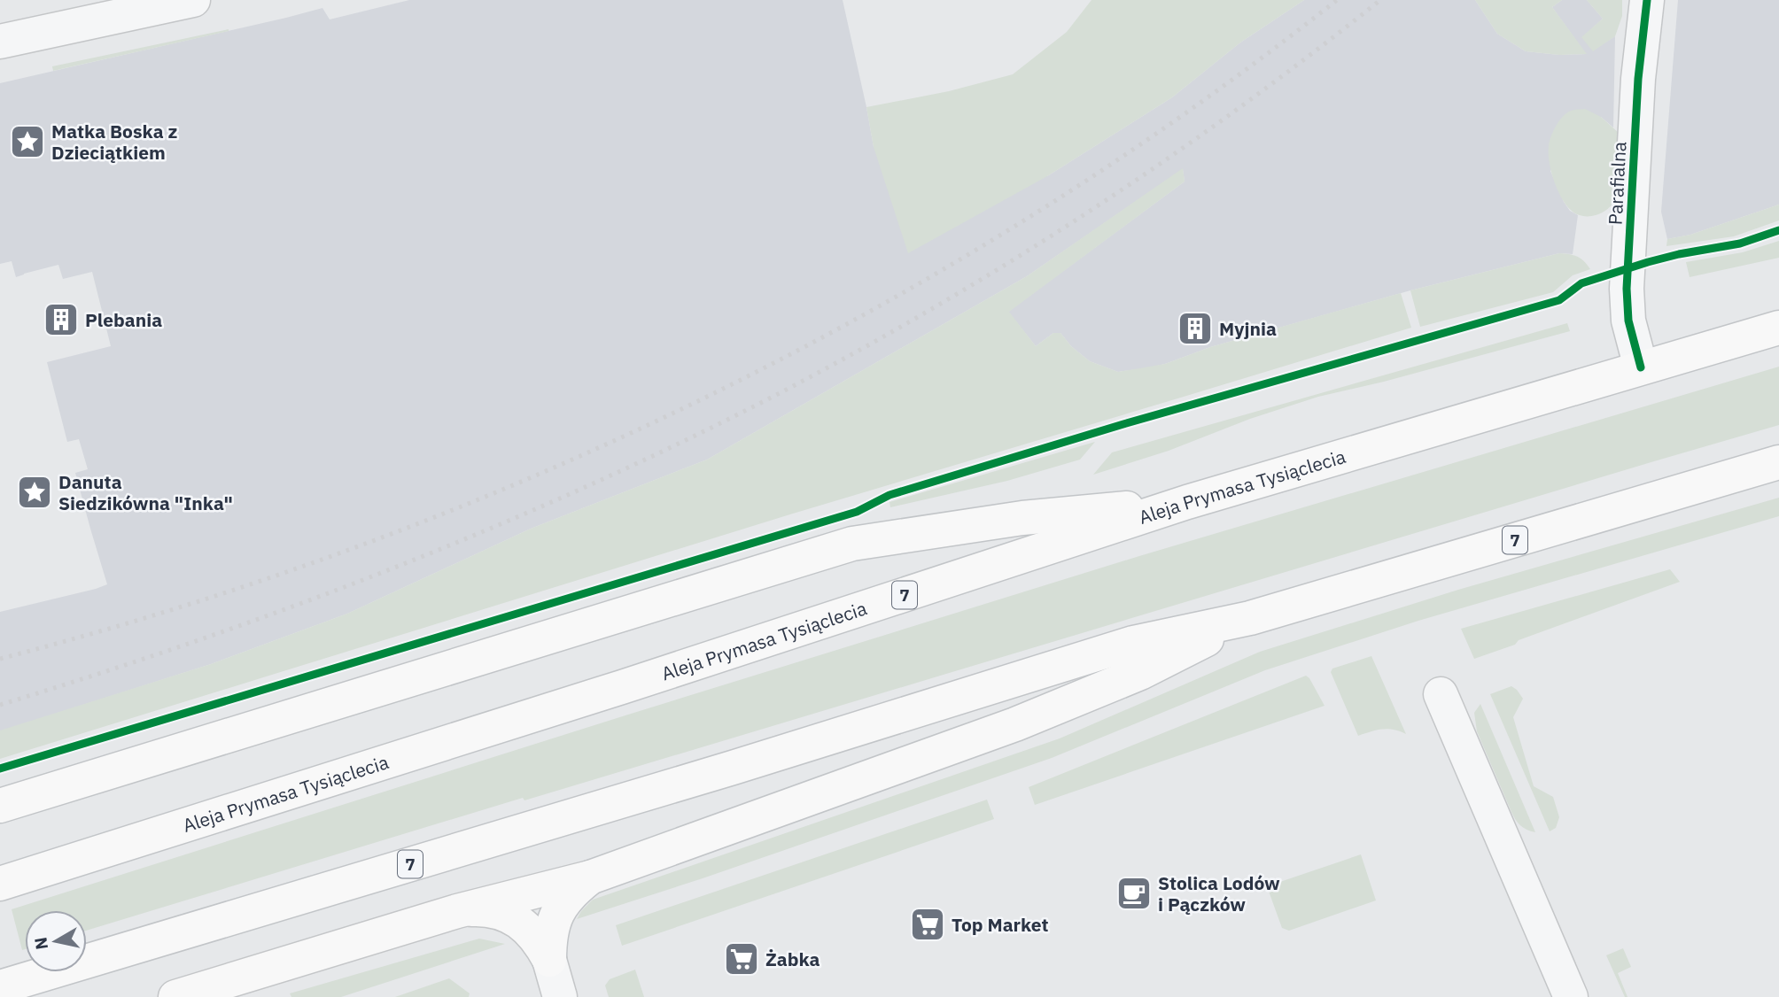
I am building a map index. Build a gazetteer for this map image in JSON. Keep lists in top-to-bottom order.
{
  "streets": {
    "main road": ["Aleja Prymasa Tysiąclecia", "7"],
    "street": ["Parafialna"]
  },
  "crossings": [
    ["Parafialna", "Aleja Prymasa Tysiąclecia"]
  ],
  "places": {
    "place": ["Matka Boska z Dzieciątkiem", "Danuta Siedzikówna \"Inka\""],
    "building": ["Plebania", "Myjnia"],
    "cafe": ["Stolica Lodów i Pączków"],
    "supermarket": ["Top Market", "Żabka"]
  },
  "north": "left"
}
